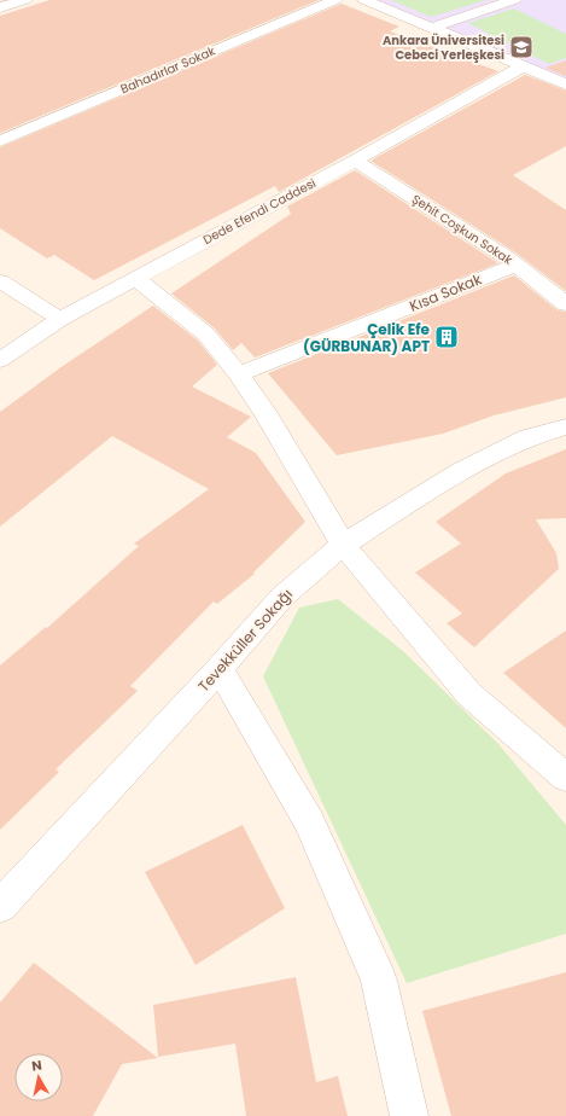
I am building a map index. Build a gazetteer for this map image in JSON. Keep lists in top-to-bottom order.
{
  "streets": {
    "street": [
      "Bahadırlar Sokak",
      "Dede Efendi Caddesi",
      "Şehit Coşkun Sokak",
      "Kısa Sokak",
      "Tevekküller Sokağı"
    ]
  },
  "crossings": [
    ["Dede Efendi Caddesi", "Şehit Coşkun Sokak"],
    ["Şehit Coşkun Sokak", "Kısa Sokak"]
  ],
  "places": {
    "school or university": ["Ankara Üniversitesi Cebeci Yerleşkesi"],
    "building": ["Çelik Efe (GÜRBUNAR) APT"]
  },
  "north": "top"
}
